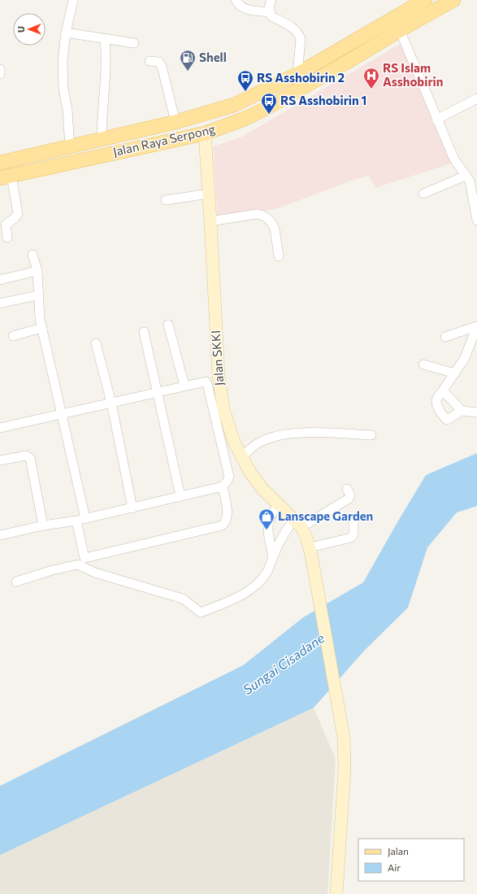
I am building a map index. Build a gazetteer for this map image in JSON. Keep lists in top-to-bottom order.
{
  "streets": {
    "main road": ["Jalan Raya Serpong", "Jalan SKKI"]
  },
  "crossings": [
    ["Jalan Raya Serpong", "Jalan SKKI"]
  ],
  "water": ["Sungai Cisadane"],
  "places": {
    "fuel station": ["Shell"],
    "hospital": ["RS Islam Asshobirin"],
    "bus stop": ["RS Asshobirin 2", "RS Asshobirin 1"],
    "shop": ["Lanscape Garden"]
  },
  "legend": ["Jalan", "Air"],
  "north": "left"
}
